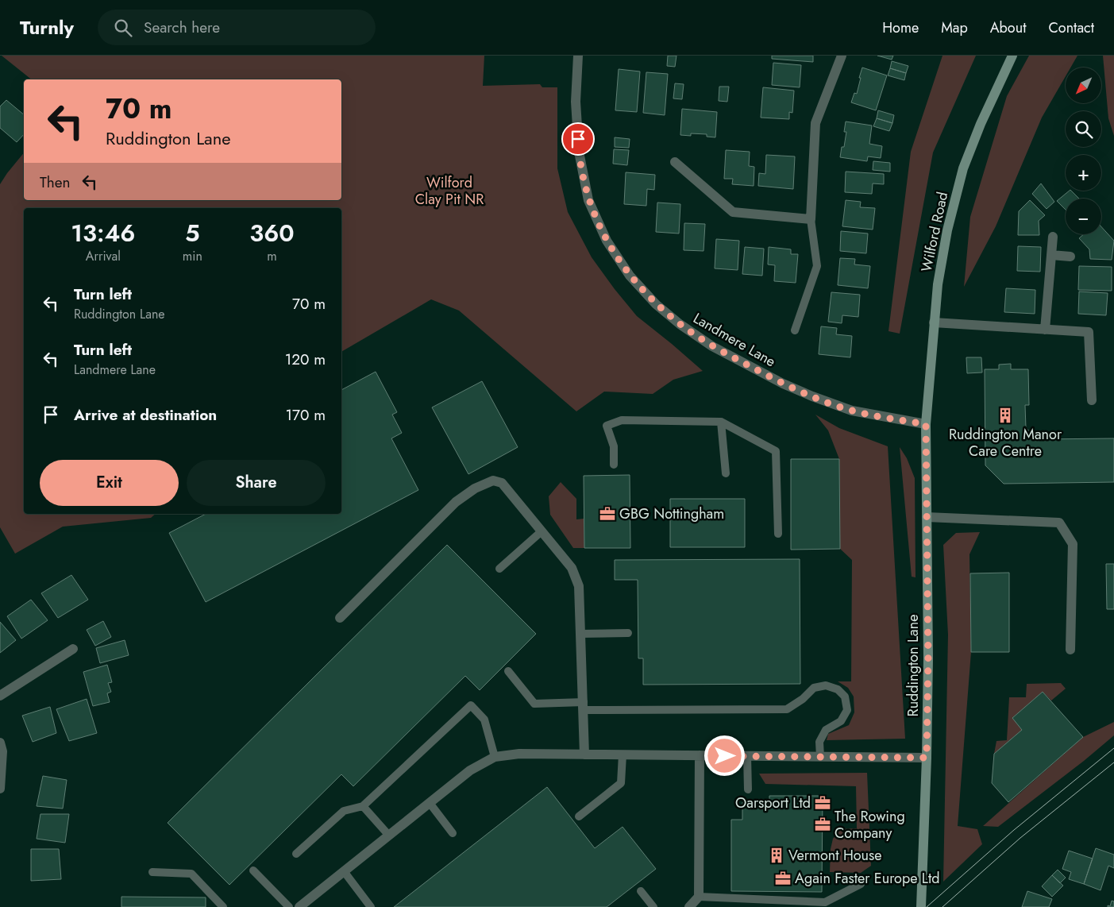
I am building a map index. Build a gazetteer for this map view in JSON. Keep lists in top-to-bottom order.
{
  "streets": {
    "main road": ["Wilford Road", "Ruddington Lane"],
    "street": ["Landmere Lane"]
  },
  "crossings": [
    ["Wilford Road", "Landmere Lane"],
    ["Wilford Road", "Ruddington Lane"],
    ["Landmere Lane", "Ruddington Lane"]
  ],
  "parks": ["Wilford Clay Pit NR"],
  "places": {
    "building": ["Ruddington Manor Care Centre", "Vermont House"],
    "office": [
      "GBG Nottingham",
      "Oarsport Ltd",
      "The Rowing Company",
      "Again Faster Europe Ltd"
    ]
  },
  "north": "bottom left",
  "page": {
    "header": "Turnly",
    "search": "Search here",
    "nav": [
      "Home",
      "Map",
      "About",
      "Contact"
    ],
    "map_buttons": ["+", "−"],
    "turn": ["70 m", "Ruddington Lane"],
    "then": "Then",
    "eta": [
      "13:46",
      "Arrival",
      "5",
      "min",
      "360",
      "m"
    ],
    "list": [
      {
        "name": "Turn left",
        "note": "Ruddington Lane",
        "value": "70 m"
      },
      {
        "name": "Turn left",
        "note": "Landmere Lane",
        "value": "120 m"
      },
      {
        "name": "Arrive at destination",
        "value": "170 m"
      }
    ],
    "buttons": ["Exit", "Share"]
  }
}
